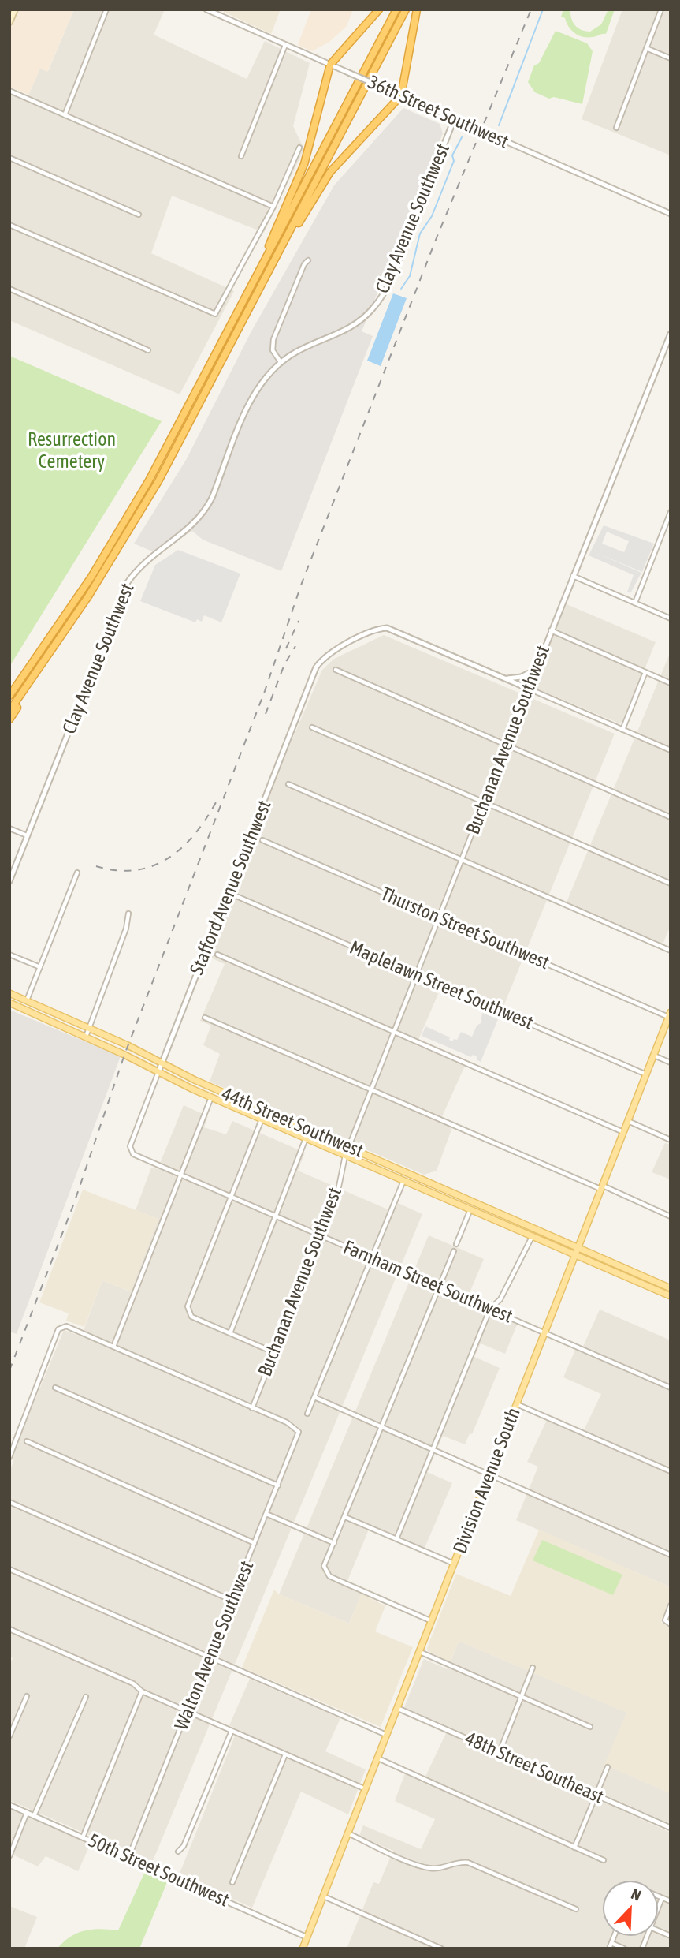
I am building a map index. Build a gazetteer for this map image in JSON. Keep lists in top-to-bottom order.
{
  "streets": {
    "main road": ["44th Street Southwest", "Division Avenue South"],
    "street": [
      "36th Street Southwest",
      "Clay Avenue Southwest",
      "Buchanan Avenue Southwest",
      "Stafford Avenue Southwest",
      "Thurston Street Southwest",
      "Maplelawn Street Southwest",
      "Farnham Street Southwest",
      "Walton Avenue Southwest",
      "48th Street Southeast",
      "50th Street Southwest"
    ]
  },
  "crossings": [
    ["36th Street Southwest", "Clay Avenue Southwest"],
    ["Buchanan Avenue Southwest", "Stafford Avenue Southwest"],
    ["Buchanan Avenue Southwest", "Thurston Street Southwest"],
    ["Buchanan Avenue Southwest", "Maplelawn Street Southwest"],
    ["Buchanan Avenue Southwest", "44th Street Southwest"],
    ["Buchanan Avenue Southwest", "Farnham Street Southwest"],
    ["Buchanan Avenue Southwest", "Walton Avenue Southwest"],
    ["Stafford Avenue Southwest", "44th Street Southwest"],
    ["Stafford Avenue Southwest", "Farnham Street Southwest"],
    ["Thurston Street Southwest", "Division Avenue South"],
    ["Maplelawn Street Southwest", "Division Avenue South"],
    ["44th Street Southwest", "Division Avenue South"],
    ["Farnham Street Southwest", "Division Avenue South"],
    ["Division Avenue South", "48th Street Southeast"],
    ["Division Avenue South", "50th Street Southwest"],
    ["Walton Avenue Southwest", "50th Street Southwest"]
  ],
  "parks": ["Resurrection Cemetery"],
  "north": "top right"
}
